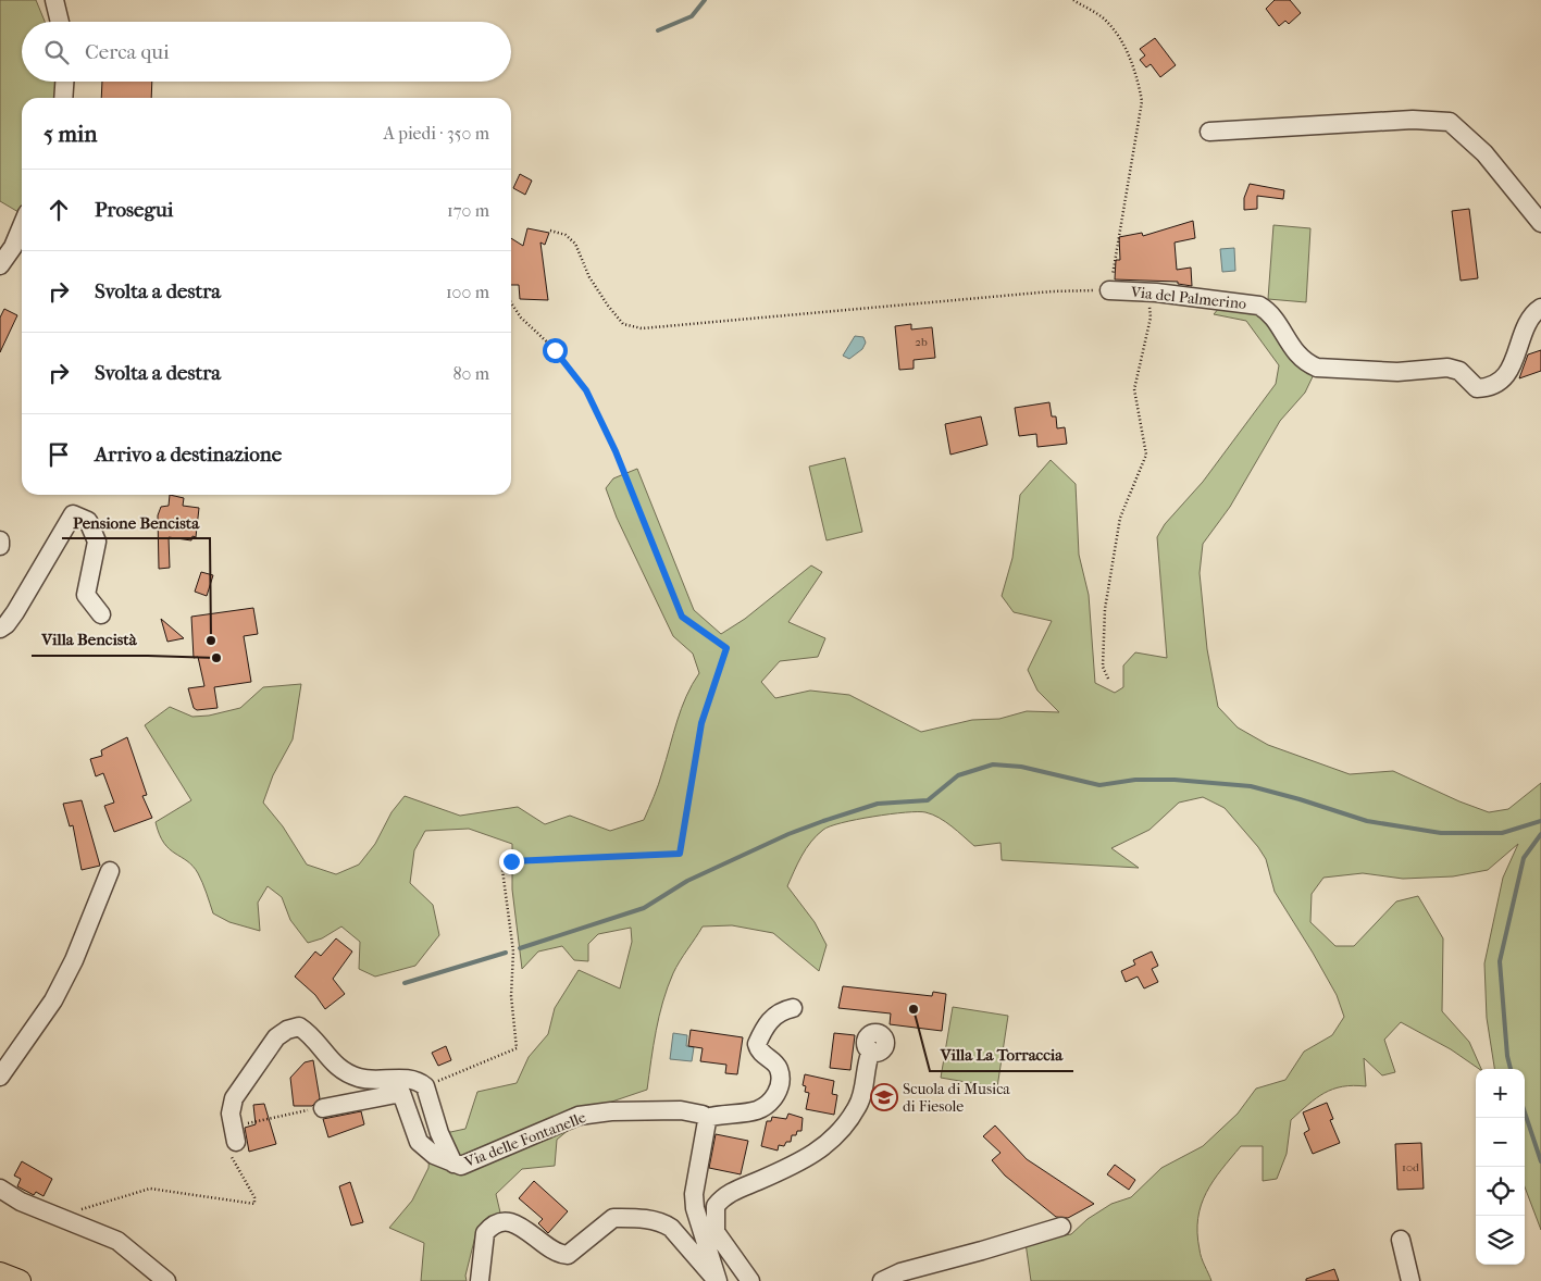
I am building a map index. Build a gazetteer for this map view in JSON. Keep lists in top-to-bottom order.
{
  "streets": {
    "street": ["Via del Palmerino", "Via delle Fontanelle"]
  },
  "places": {
    "other": ["Pensione Bencista", "Villa Bencistà", "Villa La Torraccia"],
    "school or university": ["Scuola di Musica di Fiesole"]
  },
  "house_numbers": ["2b", "10d"],
  "page": {
    "search": "Cerca qui",
    "heading": ["5 min", "A piedi · 350 m"],
    "list": [
      ["Prosegui", "170 m"],
      ["Svolta a destra", "100 m"],
      ["Svolta a destra", "80 m"],
      "Arrivo a destinazione"
    ],
    "map_buttons": ["+", "−"]
  }
}
